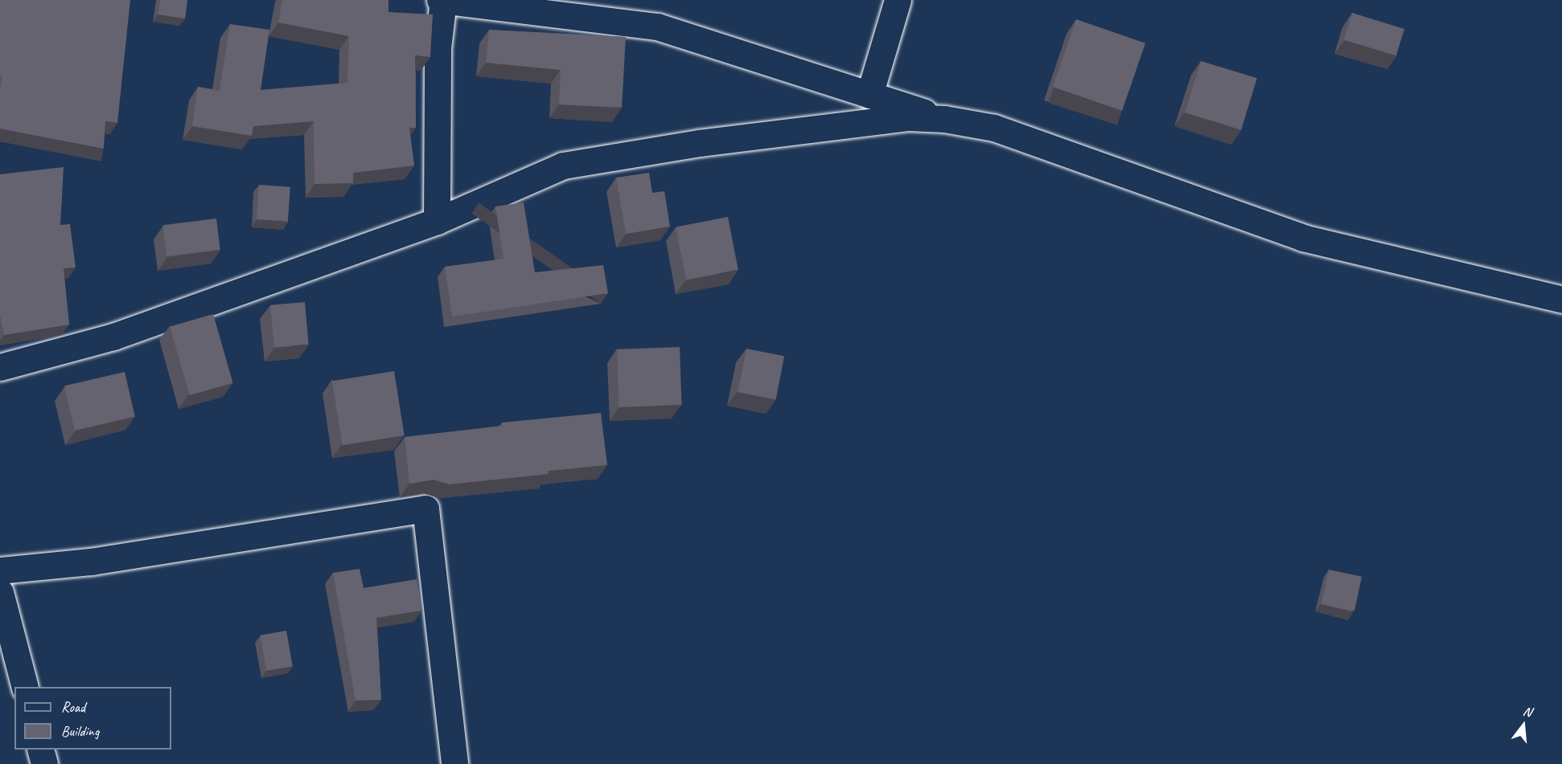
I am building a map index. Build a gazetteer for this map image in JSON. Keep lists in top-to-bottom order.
{
  "legend": ["Road", "Building"],
  "north": "top"
}
